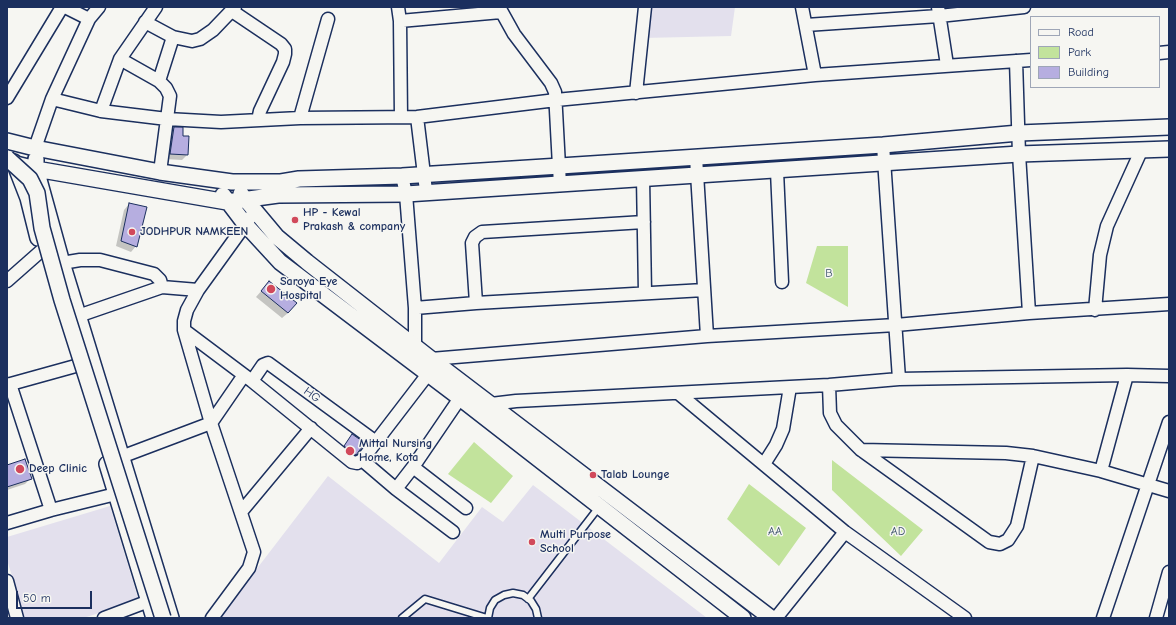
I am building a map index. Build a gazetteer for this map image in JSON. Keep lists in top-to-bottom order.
{
  "streets": {
    "street": ["HG"]
  },
  "parks": ["B", "AA", "AD"],
  "places": [
    "HP - Kewal Prakash & company",
    "JODHPUR NAMKEEN",
    "Saroya Eye Hospital",
    "Mittal Nursing Home, Kota",
    "Deep Clinic",
    "Talab Lounge",
    "Multi Purpose School"
  ],
  "legend": ["Road", "Park", "Building"],
  "scale_bar": "50 m"
}
